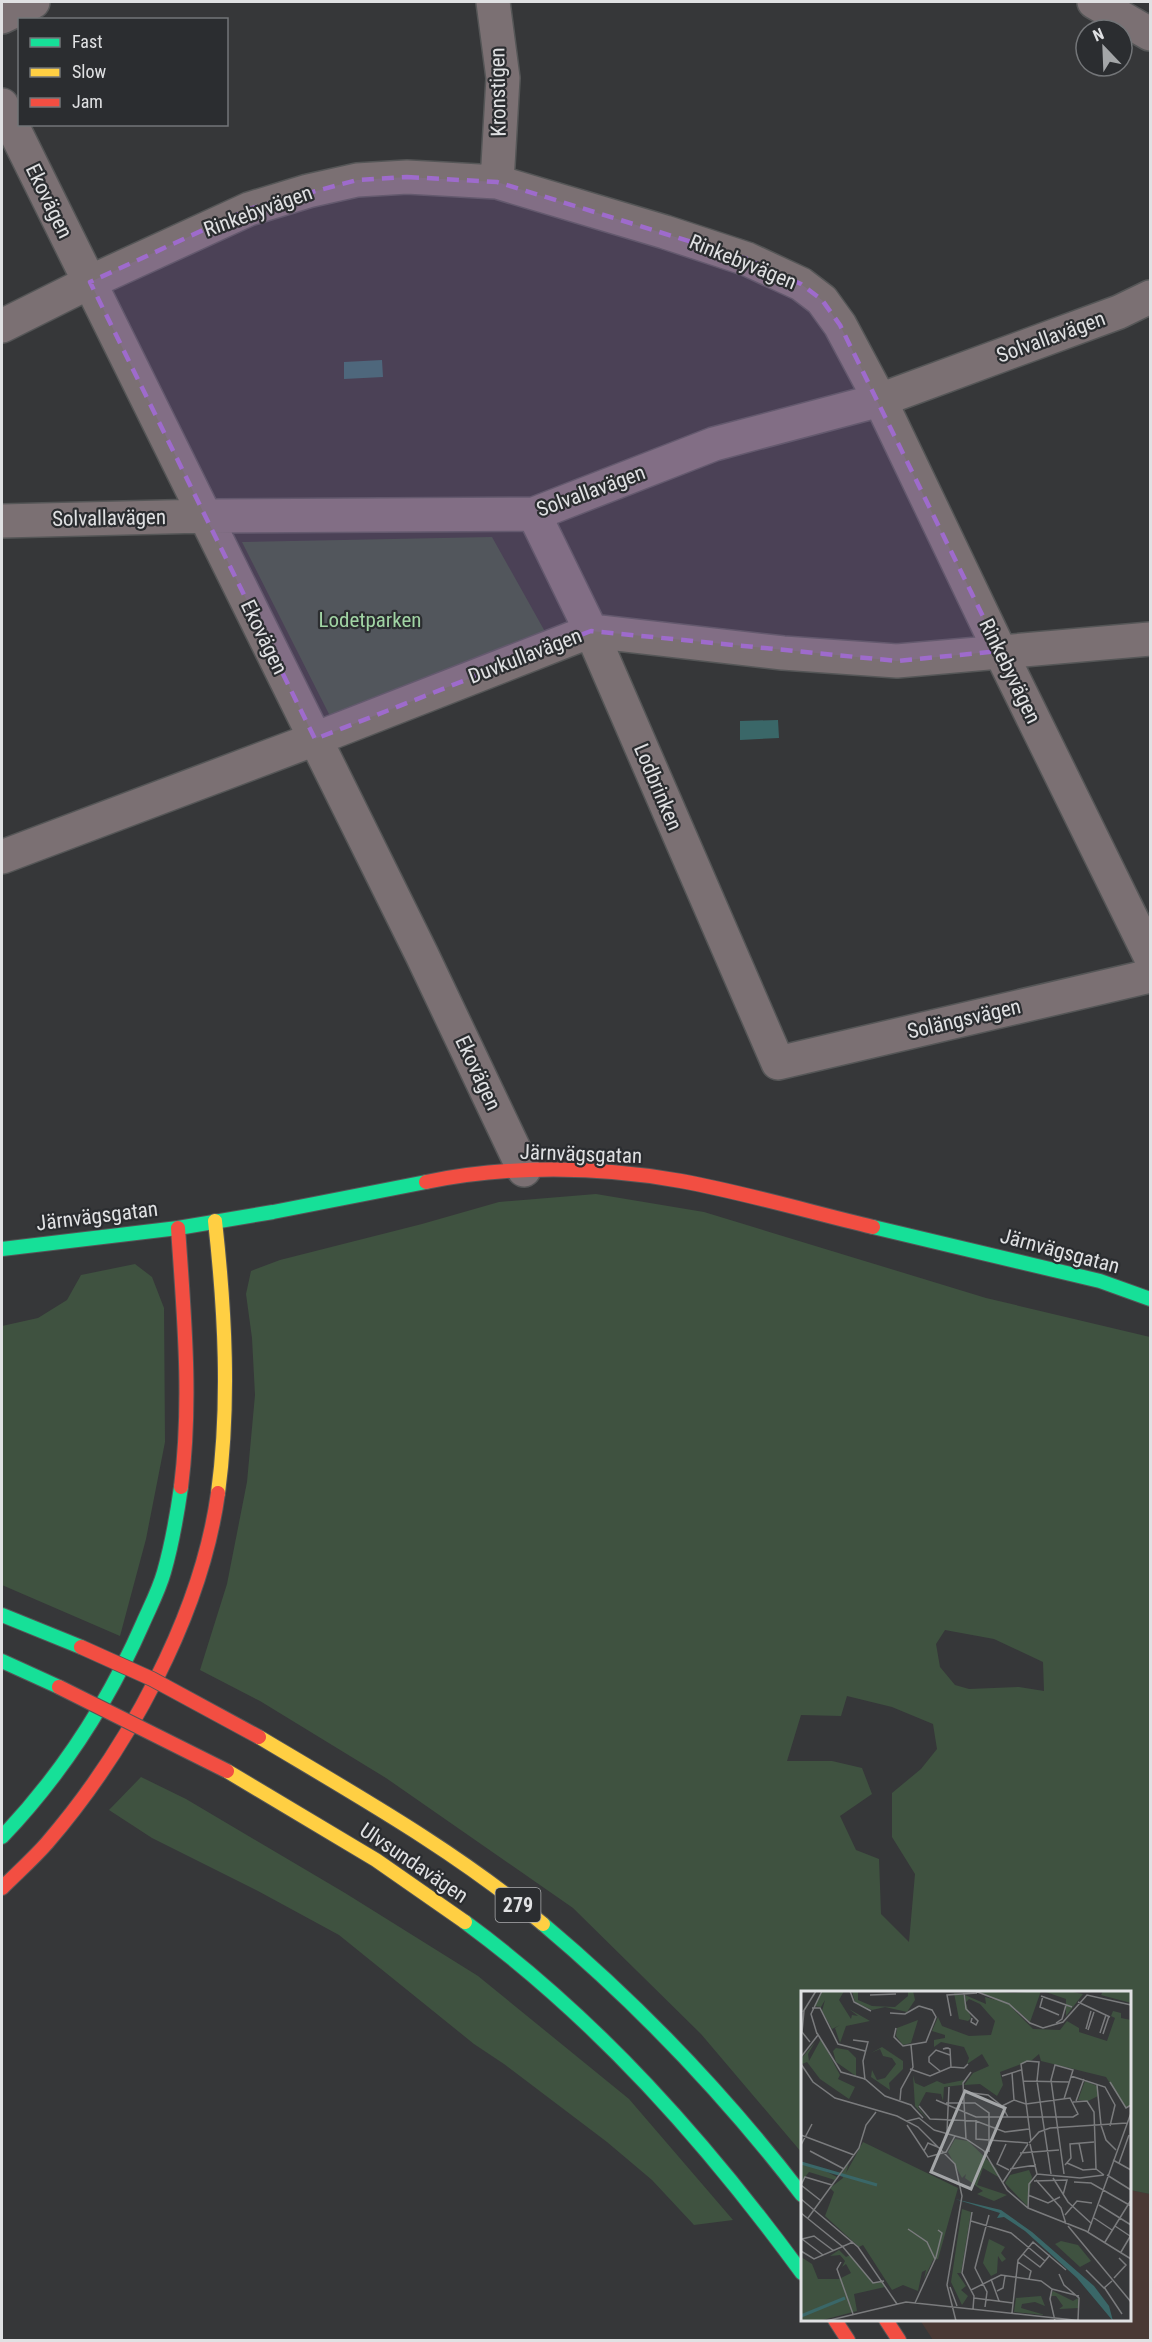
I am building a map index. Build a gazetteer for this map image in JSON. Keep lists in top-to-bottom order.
{
  "streets": {
    "main road": ["Järnvägsgatan", "Ulvsundavägen", "279"],
    "street": [
      "Kronstigen",
      "Ekovägen",
      "Rinkebyvägen",
      "Solvallavägen",
      "Duvkullavägen",
      "Lodbrinken",
      "Solängsvägen"
    ]
  },
  "crossings": [
    ["Kronstigen", "Rinkebyvägen"],
    ["Ekovägen", "Rinkebyvägen"],
    ["Ekovägen", "Solvallavägen"],
    ["Ekovägen", "Duvkullavägen"],
    ["Ekovägen", "Järnvägsgatan"],
    ["Rinkebyvägen", "Solvallavägen"],
    ["Rinkebyvägen", "Duvkullavägen"],
    ["Solvallavägen", "Lodbrinken"],
    ["Duvkullavägen", "Lodbrinken"],
    ["Lodbrinken", "Solängsvägen"]
  ],
  "parks": ["Lodetparken"],
  "legend": ["Fast", "Slow", "Jam"],
  "north": "top left"
}
